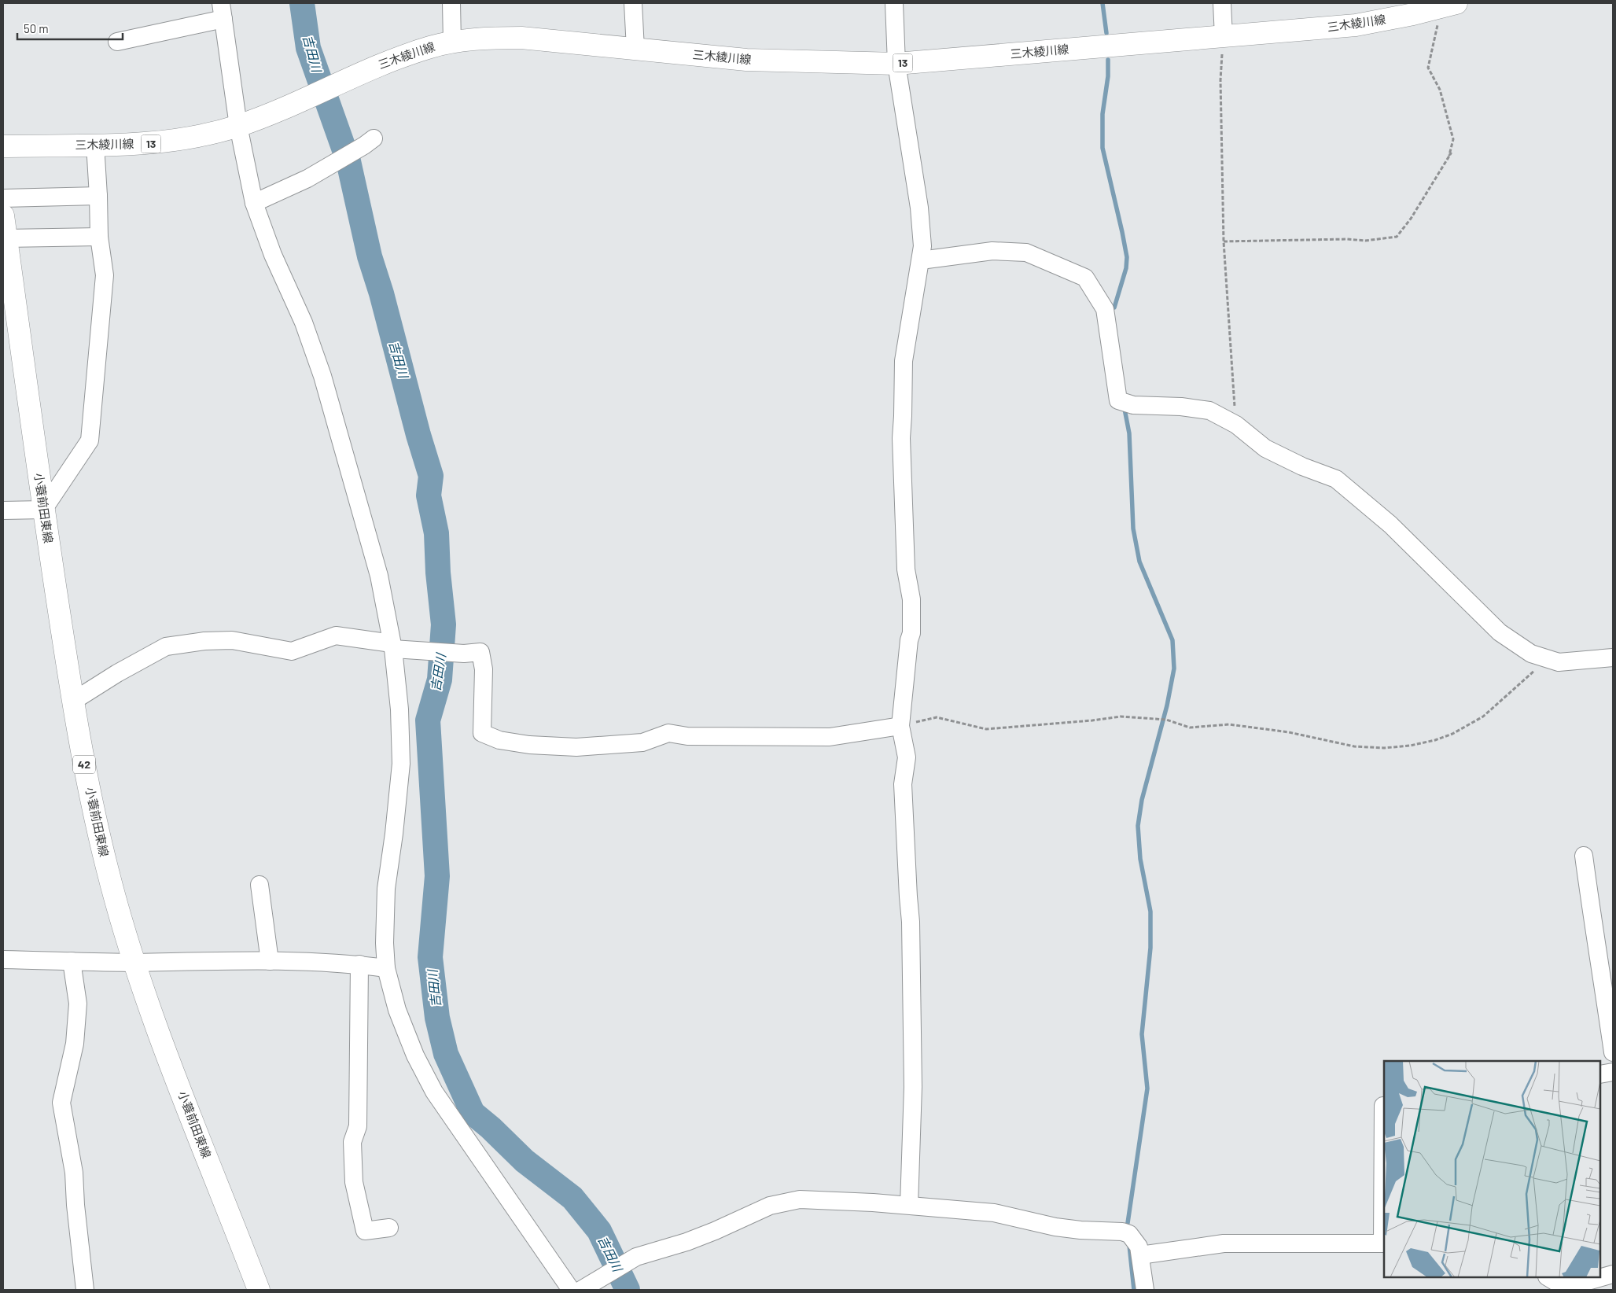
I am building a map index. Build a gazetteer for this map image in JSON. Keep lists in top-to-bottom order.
{
  "streets": {
    "main road": [
      "三木綾川線",
      "13",
      "小蓑前田東線",
      "42"
    ]
  },
  "water": ["吉田川"],
  "scale_bar": "50 m"
}
